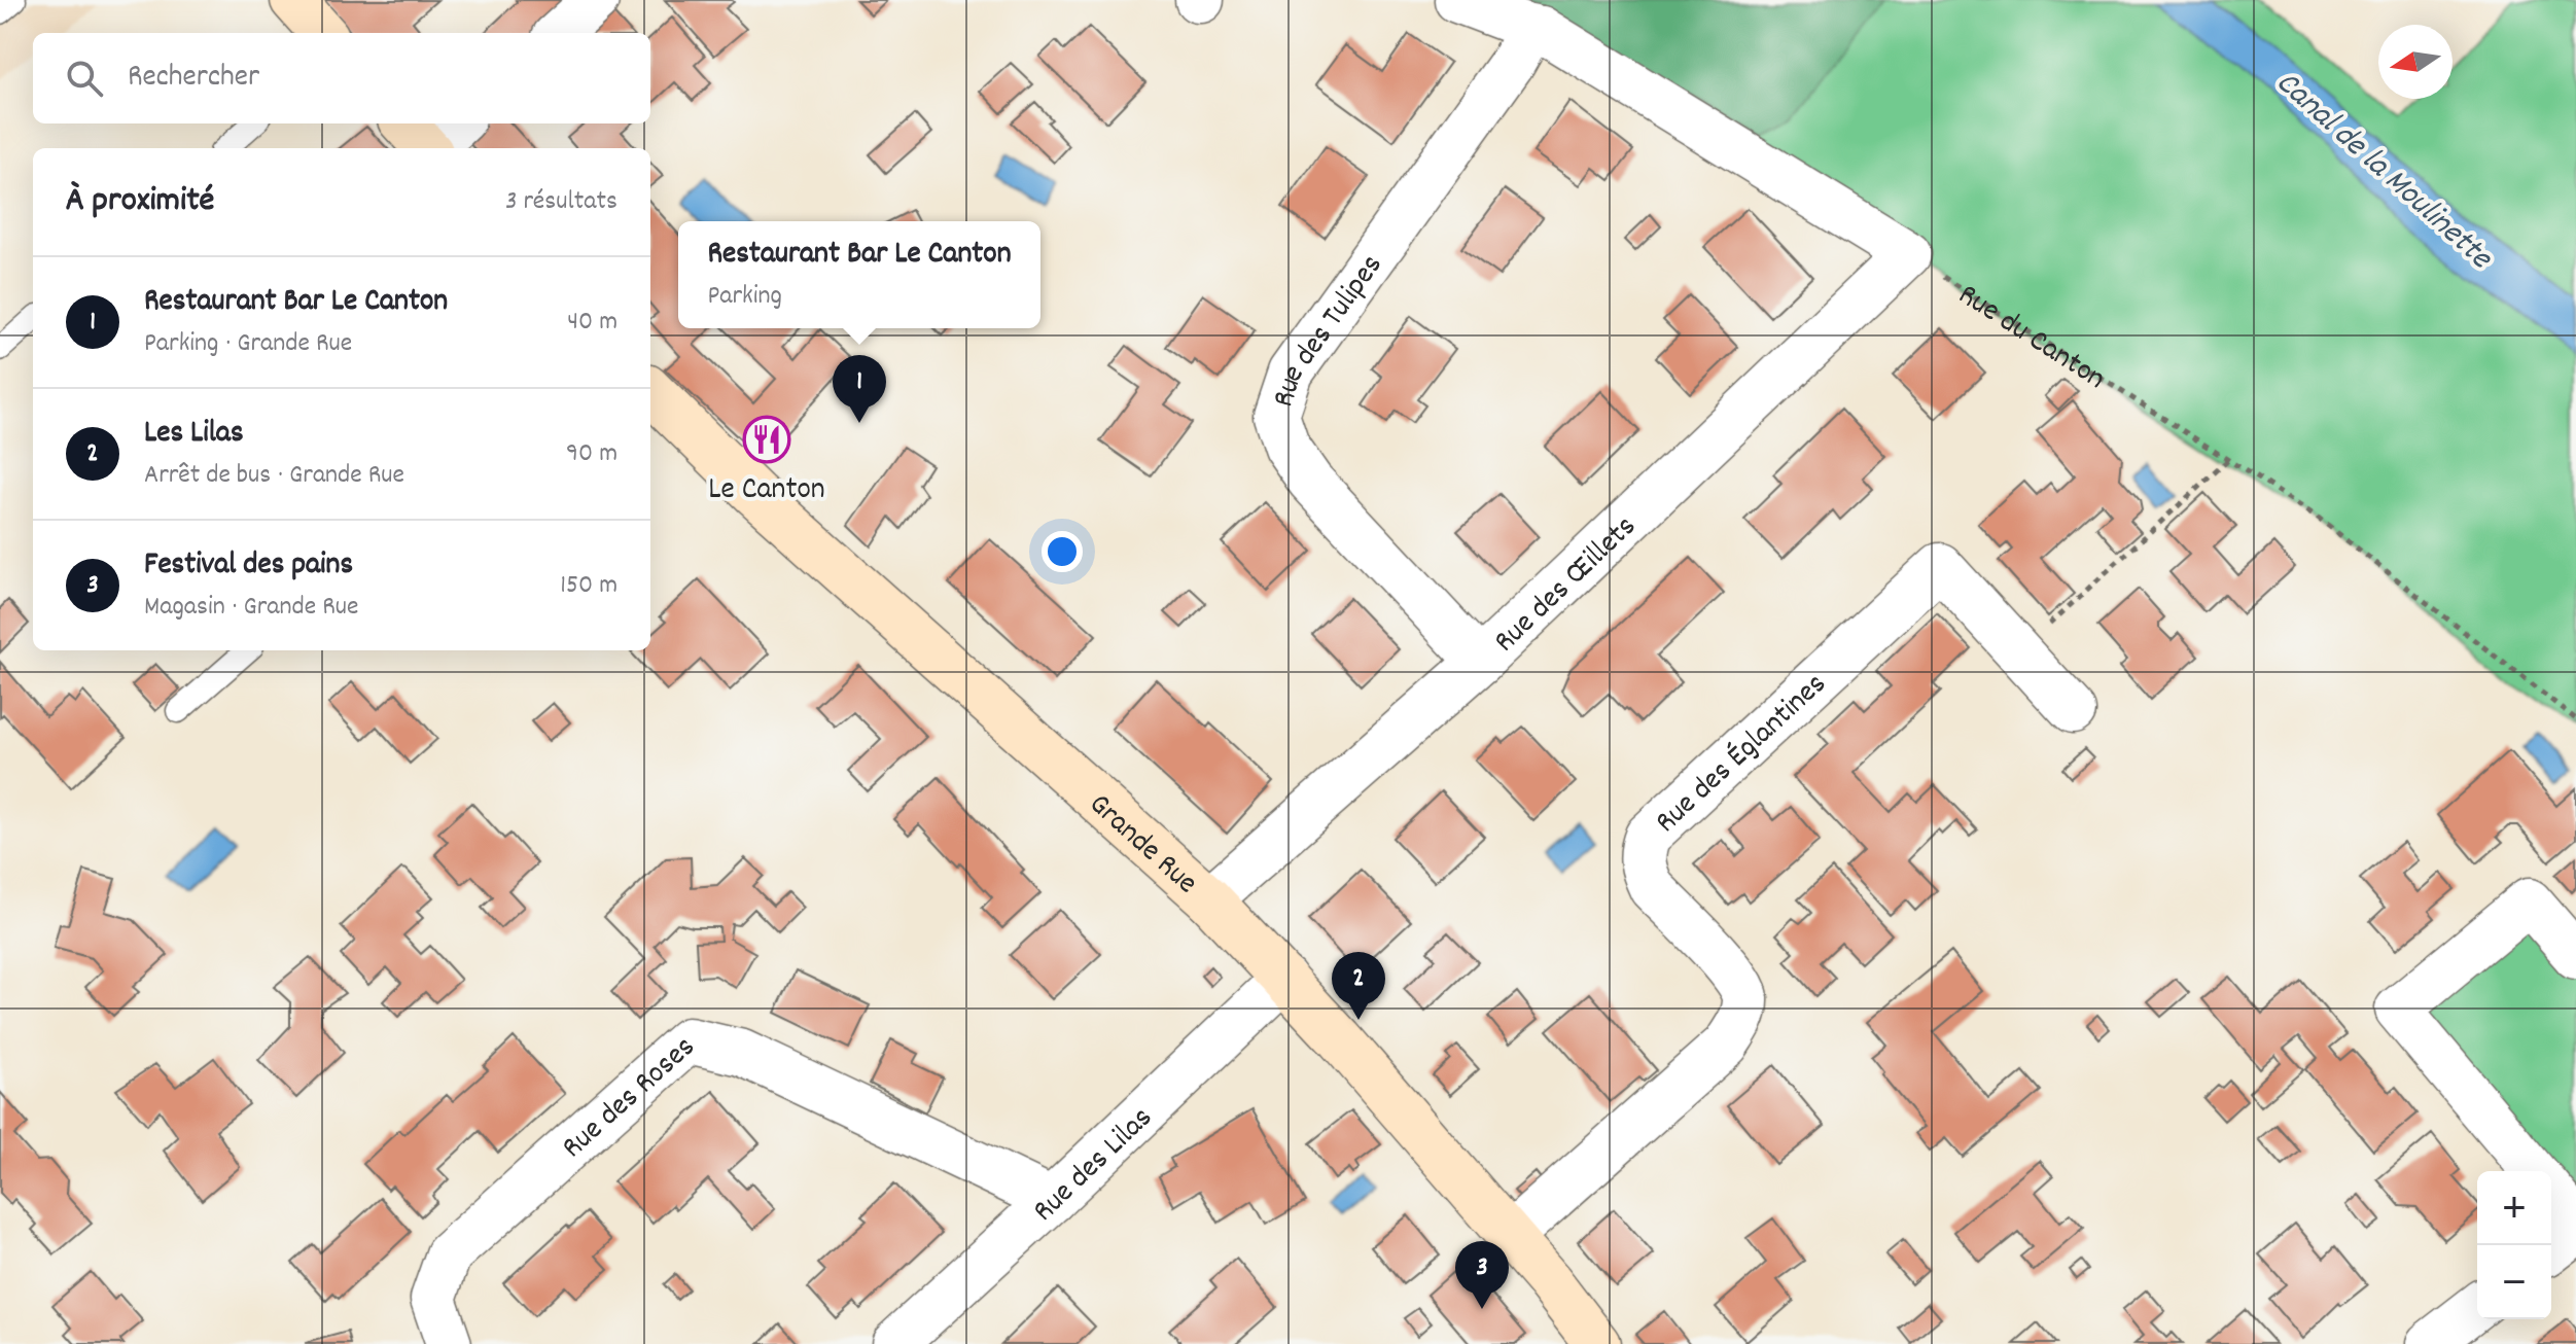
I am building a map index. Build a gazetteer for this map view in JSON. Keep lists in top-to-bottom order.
{
  "streets": {
    "street": [
      "Rue des Tulipes",
      "Rue des Œillets",
      "Rue des Églantines",
      "Grande Rue",
      "Rue des Roses",
      "Rue des Lilas"
    ],
    "path": ["Rue du Canton"]
  },
  "crossings": [
    ["Rue des Tulipes", "Rue des Œillets"],
    ["Rue du Canton", "Rue des Œillets"],
    ["Rue des Œillets", "Grande Rue"],
    ["Rue des Églantines", "Grande Rue"],
    ["Grande Rue", "Rue des Lilas"],
    ["Rue des Roses", "Rue des Lilas"]
  ],
  "water": ["Canal de la Moulinette"],
  "places": {
    "restaurant": ["Le Canton"]
  },
  "north": "left",
  "page": {
    "search": "Rechercher",
    "heading": ["À proximité", "3 résultats"],
    "popup": ["Restaurant Bar Le Canton", "Parking"],
    "list": [
      {
        "mark": "1",
        "name": "Restaurant Bar Le Canton",
        "note": "Parking · Grande Rue",
        "value": "40 m"
      },
      {
        "mark": "2",
        "name": "Les Lilas",
        "note": "Arrêt de bus · Grande Rue",
        "value": "90 m"
      },
      {
        "mark": "3",
        "name": "Festival des pains",
        "note": "Magasin · Grande Rue",
        "value": "150 m"
      }
    ],
    "pins": ["1", "2", "3"],
    "map_buttons": ["+", "−"]
  }
}
